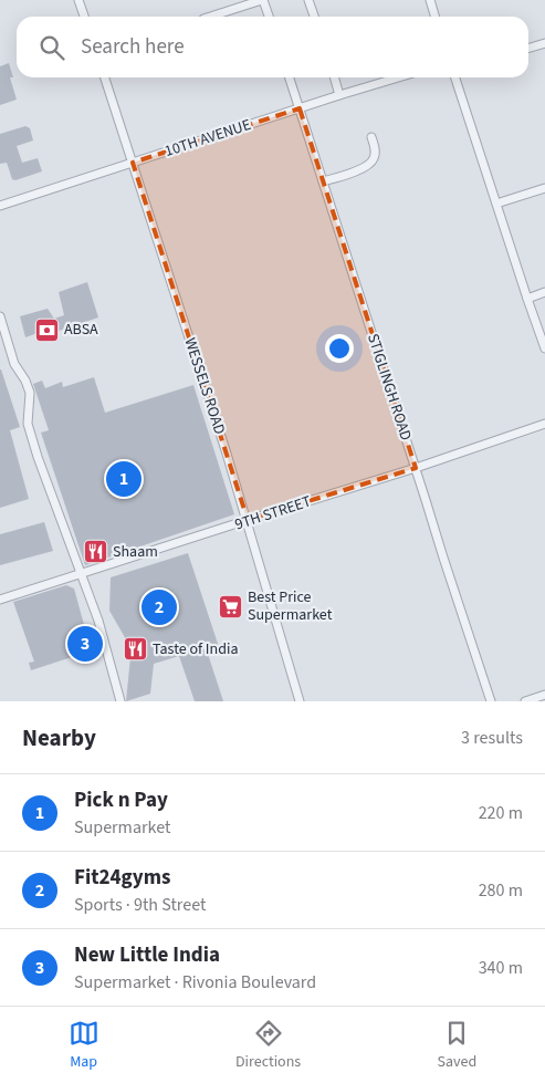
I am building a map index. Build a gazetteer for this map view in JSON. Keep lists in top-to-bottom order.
{
  "streets": {
    "street": [
      "10TH AVENUE",
      "WESSELS ROAD",
      "STIGLINGH ROAD",
      "9TH STREET"
    ]
  },
  "crossings": [
    ["10TH AVENUE", "WESSELS ROAD"],
    ["10TH AVENUE", "STIGLINGH ROAD"],
    ["WESSELS ROAD", "9TH STREET"],
    ["STIGLINGH ROAD", "9TH STREET"]
  ],
  "places": {
    "bank": ["ABSA"],
    "restaurant": ["Shaam", "Taste of India"],
    "supermarket": ["Best Price Supermarket"]
  },
  "page": {
    "search": "Search here",
    "pins": ["1", "2", "3"],
    "heading": ["Nearby", "3 results"],
    "list": [
      {
        "mark": "1",
        "name": "Pick n Pay",
        "note": "Supermarket",
        "value": "220 m"
      },
      {
        "mark": "2",
        "name": "Fit24gyms",
        "note": "Sports · 9th Street",
        "value": "280 m"
      },
      {
        "mark": "3",
        "name": "New Little India",
        "note": "Supermarket · Rivonia Boulevard",
        "value": "340 m"
      }
    ],
    "nav": ["Map", "Directions", "Saved"]
  }
}
